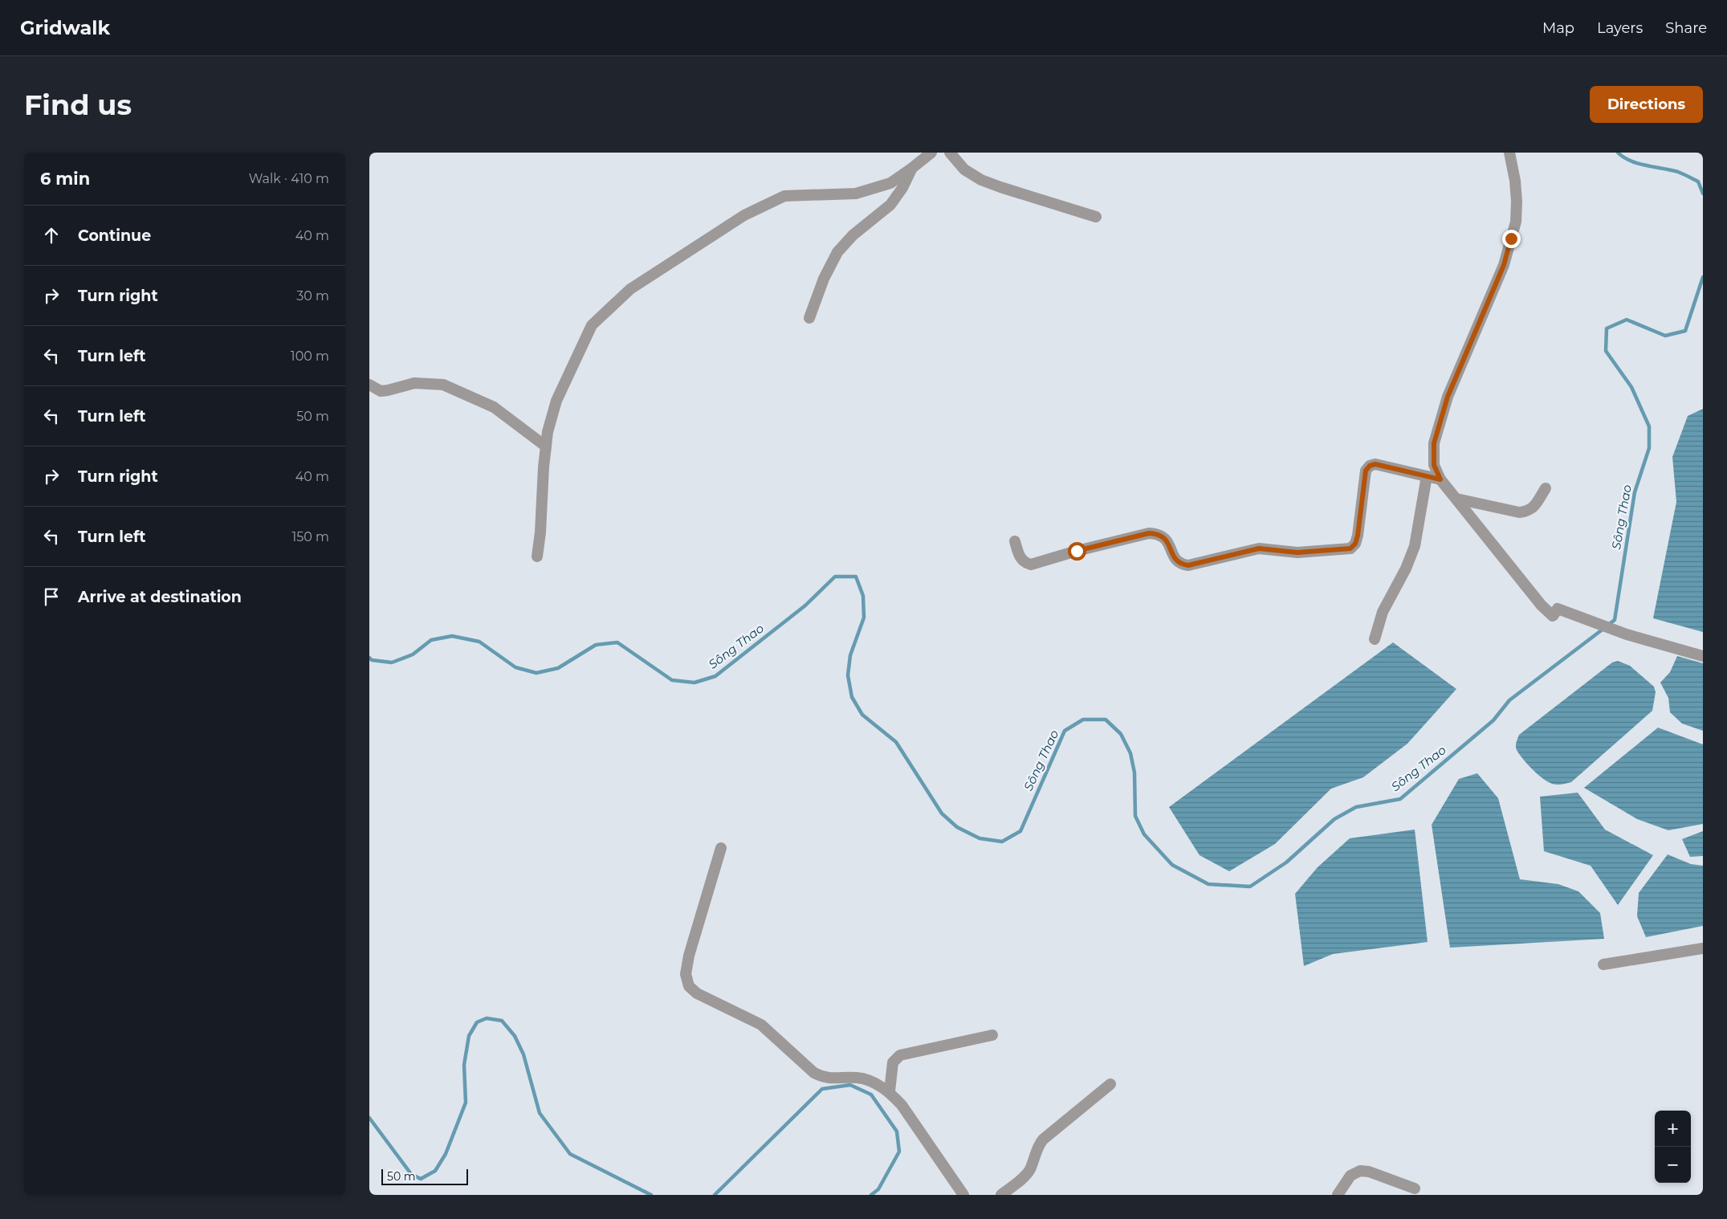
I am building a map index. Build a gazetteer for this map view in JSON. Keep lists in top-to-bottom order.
{
  "water": ["Sông Thao"],
  "scale_bar": "50 m",
  "page": {
    "header": "Gridwalk",
    "nav": ["Map", "Layers", "Share"],
    "buttons": "Directions",
    "title": "Find us",
    "heading": ["6 min", "Walk · 410 m"],
    "list": [
      ["Continue", "40 m"],
      ["Turn right", "30 m"],
      ["Turn left", "100 m"],
      ["Turn left", "50 m"],
      ["Turn right", "40 m"],
      ["Turn left", "150 m"],
      "Arrive at destination"
    ],
    "map_buttons": ["+", "−"],
    "scale": "50 m"
  }
}
